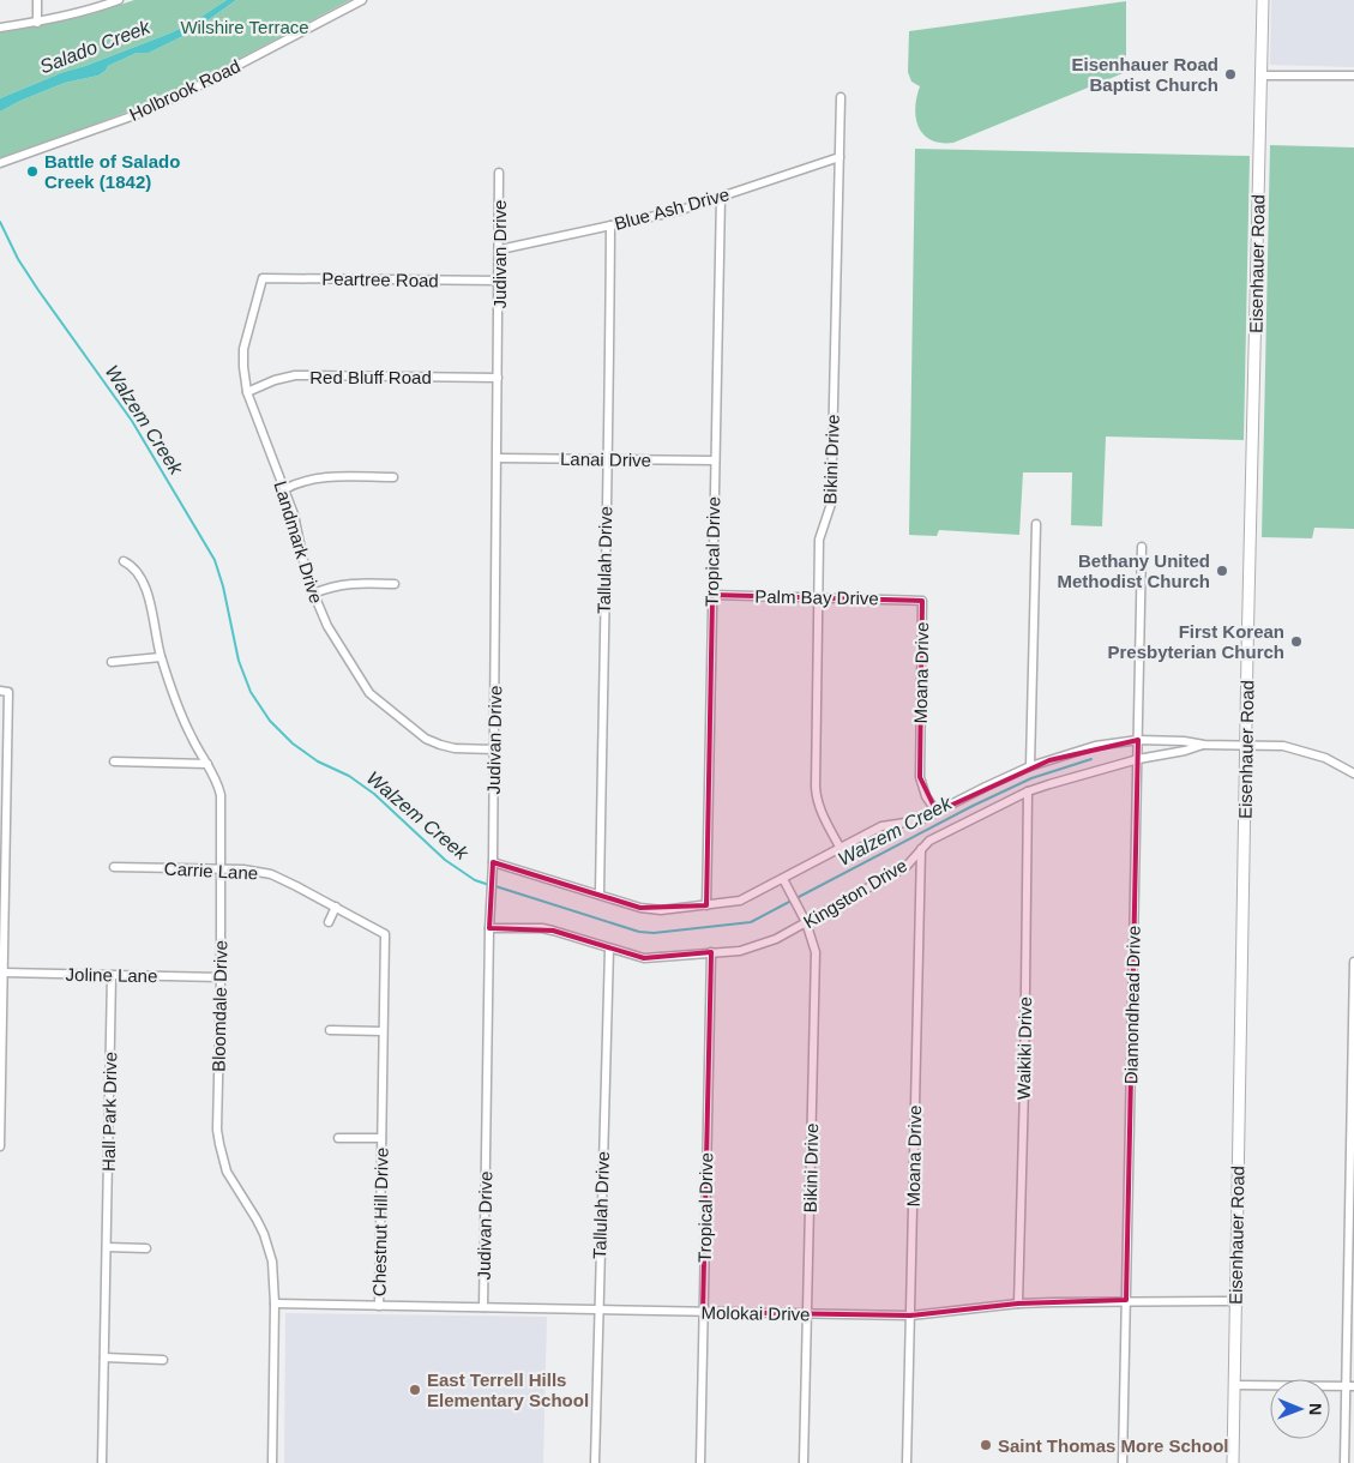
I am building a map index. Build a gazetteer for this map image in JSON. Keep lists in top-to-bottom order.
{
  "streets": {
    "main road": ["Eisenhauer Road"],
    "street": [
      "Holbrook Road",
      "Blue Ash Drive",
      "Judivan Drive",
      "Peartree Road",
      "Red Bluff Road",
      "Lanai Drive",
      "Bikini Drive",
      "Landmark Drive",
      "Tropical Drive",
      "Tallulah Drive",
      "Palm Bay Drive",
      "Moana Drive",
      "Carrie Lane",
      "Kingston Drive",
      "Joline Lane",
      "Diamondhead Drive",
      "Bloomdale Drive",
      "Waikiki Drive",
      "Hall Park Drive",
      "Chestnut Hill Drive",
      "Molokai Drive"
    ]
  },
  "crossings": [
    ["Blue Ash Drive", "Judivan Drive"],
    ["Blue Ash Drive", "Bikini Drive"],
    ["Blue Ash Drive", "Tropical Drive"],
    ["Blue Ash Drive", "Tallulah Drive"],
    ["Judivan Drive", "Peartree Road"],
    ["Judivan Drive", "Red Bluff Road"],
    ["Judivan Drive", "Lanai Drive"],
    ["Judivan Drive", "Landmark Drive"],
    ["Judivan Drive", "Kingston Drive"],
    ["Judivan Drive", "Molokai Drive"],
    ["Eisenhauer Road", "Kingston Drive"],
    ["Eisenhauer Road", "Molokai Drive"],
    ["Peartree Road", "Landmark Drive"],
    ["Red Bluff Road", "Landmark Drive"],
    ["Lanai Drive", "Tropical Drive"],
    ["Lanai Drive", "Tallulah Drive"],
    ["Bikini Drive", "Palm Bay Drive"],
    ["Bikini Drive", "Kingston Drive"],
    ["Bikini Drive", "Molokai Drive"],
    ["Tropical Drive", "Palm Bay Drive"],
    ["Tropical Drive", "Kingston Drive"],
    ["Tropical Drive", "Molokai Drive"],
    ["Tallulah Drive", "Kingston Drive"],
    ["Tallulah Drive", "Molokai Drive"],
    ["Palm Bay Drive", "Moana Drive"],
    ["Moana Drive", "Kingston Drive"],
    ["Moana Drive", "Molokai Drive"],
    ["Carrie Lane", "Bloomdale Drive"],
    ["Carrie Lane", "Chestnut Hill Drive"],
    ["Kingston Drive", "Diamondhead Drive"],
    ["Kingston Drive", "Waikiki Drive"],
    ["Joline Lane", "Bloomdale Drive"],
    ["Joline Lane", "Hall Park Drive"],
    ["Diamondhead Drive", "Molokai Drive"],
    ["Bloomdale Drive", "Molokai Drive"],
    ["Waikiki Drive", "Molokai Drive"],
    ["Chestnut Hill Drive", "Molokai Drive"]
  ],
  "water": ["Salado Creek", "Walzem Creek"],
  "parks": ["Wilshire Terrace"],
  "places": [
    "Eisenhauer Road Baptist Church",
    "Battle of Salado Creek (1842)",
    "Bethany United Methodist Church",
    "First Korean Presbyterian Church",
    "East Terrell Hills Elementary School",
    "Saint Thomas More School"
  ],
  "north": "right"
}
